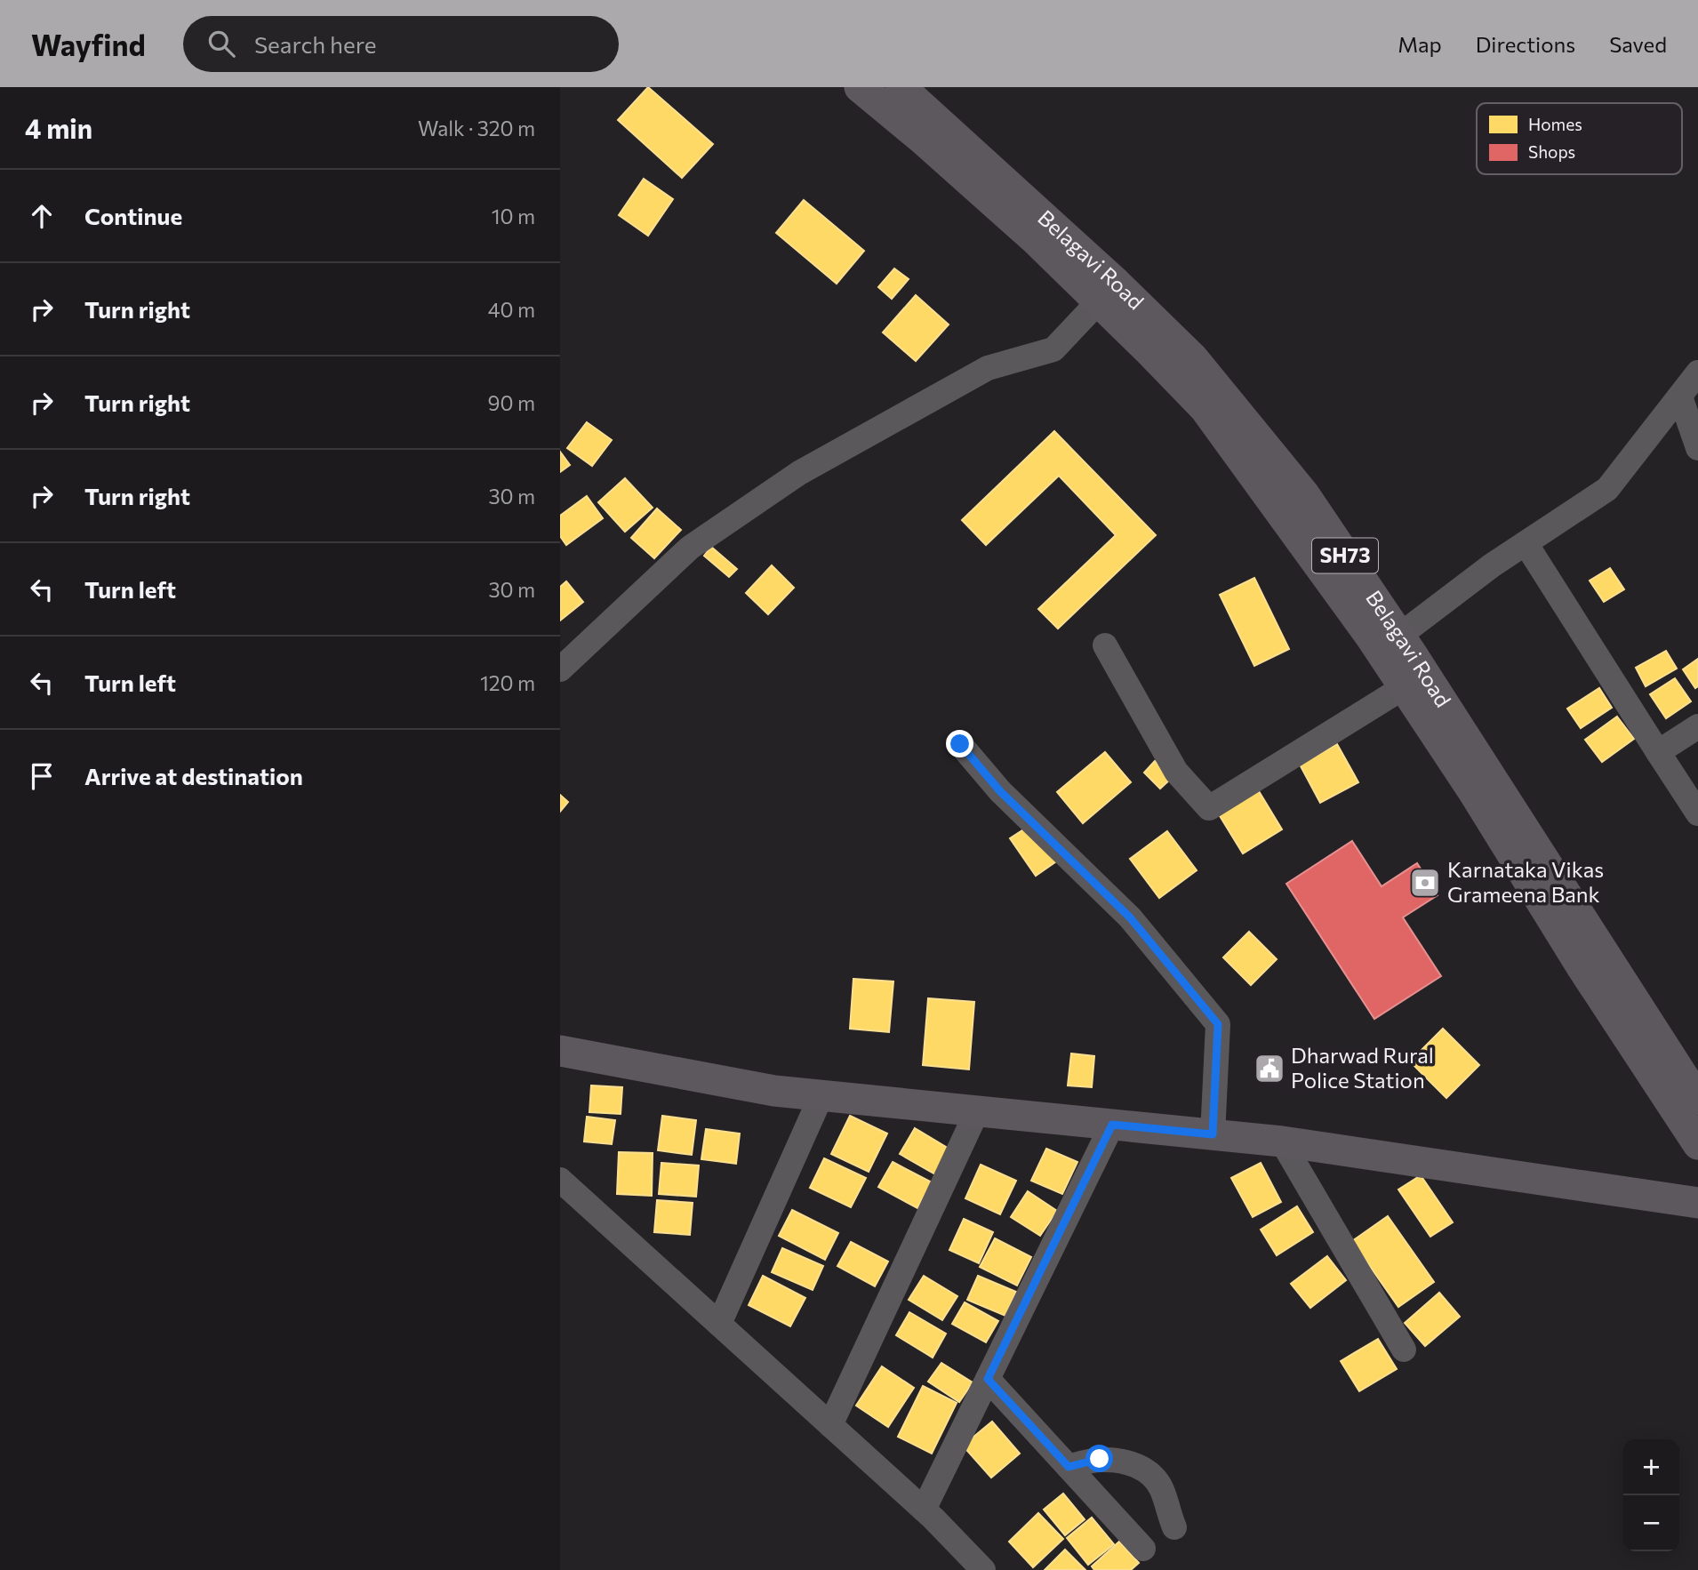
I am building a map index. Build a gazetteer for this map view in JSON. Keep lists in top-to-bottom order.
{
  "streets": {
    "main road": ["Belagavi Road", "SH73"]
  },
  "places": {
    "bank": ["Karnataka Vikas Grameena Bank"],
    "public building": ["Dharwad Rural Police Station"]
  },
  "legend": ["Homes", "Shops"],
  "page": {
    "header": "Wayfind",
    "search": "Search here",
    "nav": ["Map", "Directions", "Saved"],
    "heading": ["4 min", "Walk · 320 m"],
    "list": [
      ["Continue", "10 m"],
      ["Turn right", "40 m"],
      ["Turn right", "90 m"],
      ["Turn right", "30 m"],
      ["Turn left", "30 m"],
      ["Turn left", "120 m"],
      "Arrive at destination"
    ],
    "map_buttons": ["+", "−"]
  }
}
